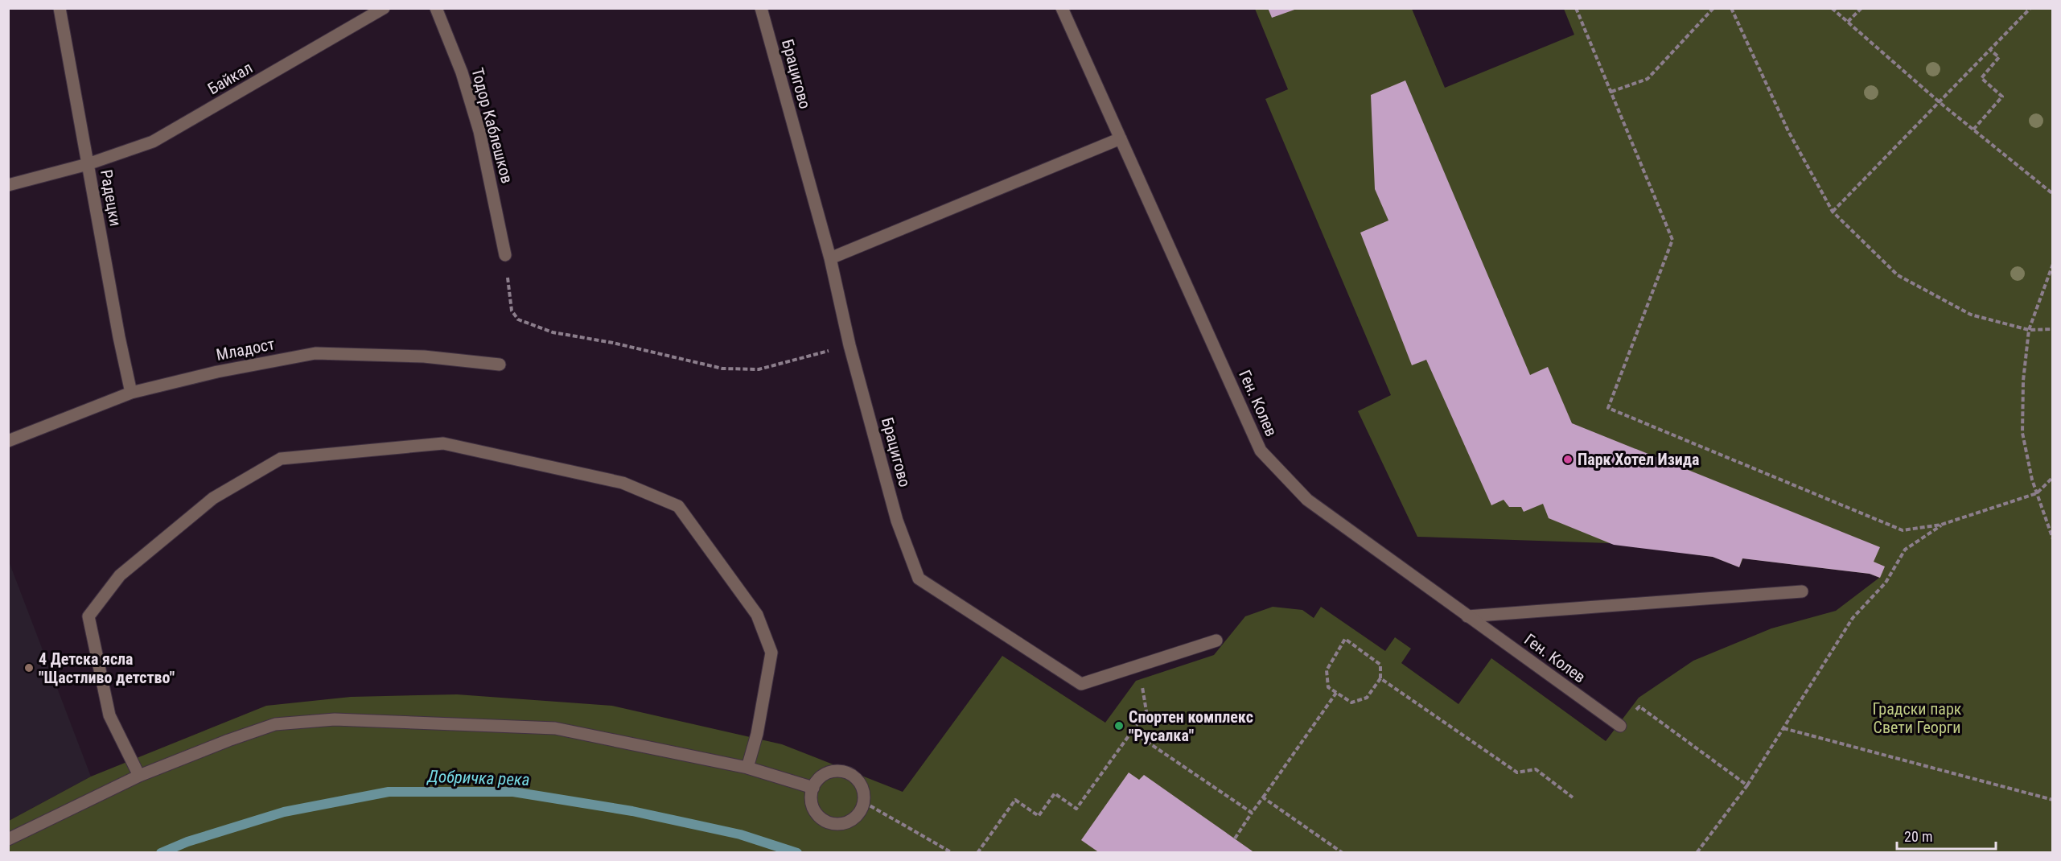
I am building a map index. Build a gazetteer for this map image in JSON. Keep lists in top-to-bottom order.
{
  "streets": {
    "street": [
      "Брацигово",
      "Байкал",
      "Тодор Каблешков",
      "Радецки",
      "Младост",
      "Ген. Колев"
    ]
  },
  "crossings": [
    ["Байкал", "Радецки"],
    ["Радецки", "Младост"]
  ],
  "water": ["Добричка река"],
  "parks": ["Градски парк Свети Георги"],
  "places": ["Парк Хотел Изида", "4 Детска ясла \"Щастливо детство\"", "Спортен комплекс \"Русалка\""],
  "scale_bar": "20 m"
}
